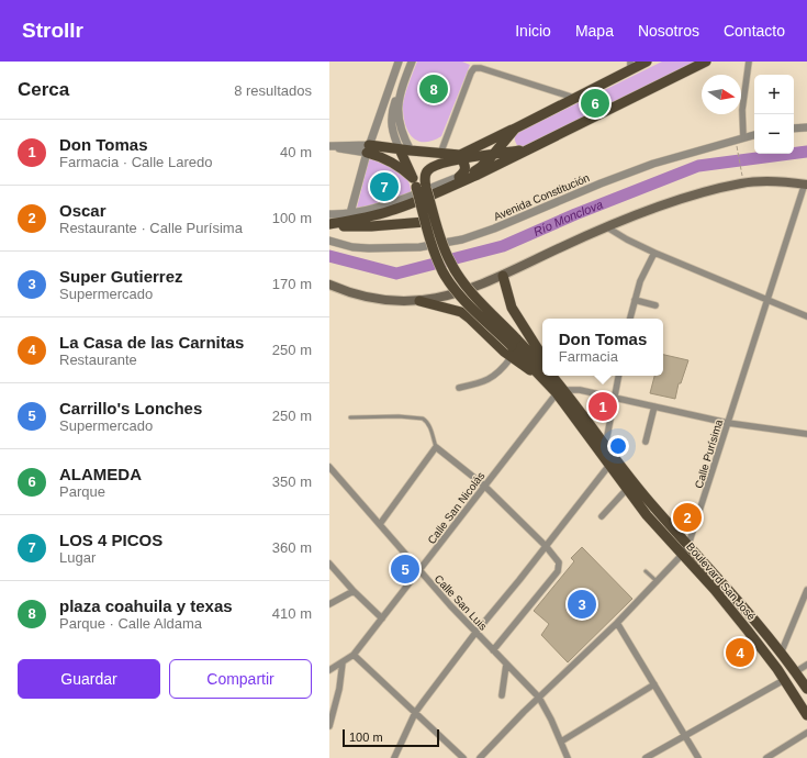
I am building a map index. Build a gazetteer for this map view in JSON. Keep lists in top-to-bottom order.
{
  "streets": {
    "main road": ["Boulevard San José"],
    "street": [
      "Avenida Constitución",
      "Calle Purísima",
      "Calle San Nicolás",
      "Calle San Luis"
    ]
  },
  "crossings": [
    ["Calle Purísima", "Boulevard San José"],
    ["Calle Purísima", "Calle San Luis"],
    ["Calle San Nicolás", "Boulevard San José"],
    ["Calle San Nicolás", "Calle San Luis"]
  ],
  "water": ["Río Monclova"],
  "scale_bar": "100 m",
  "north": "right",
  "page": {
    "header": "Strollr",
    "nav": [
      "Inicio",
      "Mapa",
      "Nosotros",
      "Contacto"
    ],
    "heading": ["Cerca", "8 resultados"],
    "pins": [
      "8",
      "6",
      "7",
      "1",
      "2",
      "5",
      "3",
      "4"
    ],
    "map_buttons": ["+", "−"],
    "list": [
      {
        "mark": "1",
        "name": "Don Tomas",
        "note": "Farmacia · Calle Laredo",
        "value": "40 m"
      },
      {
        "mark": "2",
        "name": "Oscar",
        "note": "Restaurante · Calle Purísima",
        "value": "100 m"
      },
      {
        "mark": "3",
        "name": "Super Gutierrez",
        "note": "Supermercado",
        "value": "170 m"
      },
      {
        "mark": "4",
        "name": "La Casa de las Carnitas",
        "note": "Restaurante",
        "value": "250 m"
      },
      {
        "mark": "5",
        "name": "Carrillo's Lonches",
        "note": "Supermercado",
        "value": "250 m"
      },
      {
        "mark": "6",
        "name": "ALAMEDA",
        "note": "Parque",
        "value": "350 m"
      },
      {
        "mark": "7",
        "name": "LOS 4 PICOS",
        "note": "Lugar",
        "value": "360 m"
      },
      {
        "mark": "8",
        "name": "plaza coahuila y texas",
        "note": "Parque · Calle Aldama",
        "value": "410 m"
      }
    ],
    "popup": ["Don Tomas", "Farmacia"],
    "buttons": ["Guardar", "Compartir"],
    "scale": "100 m"
  }
}
